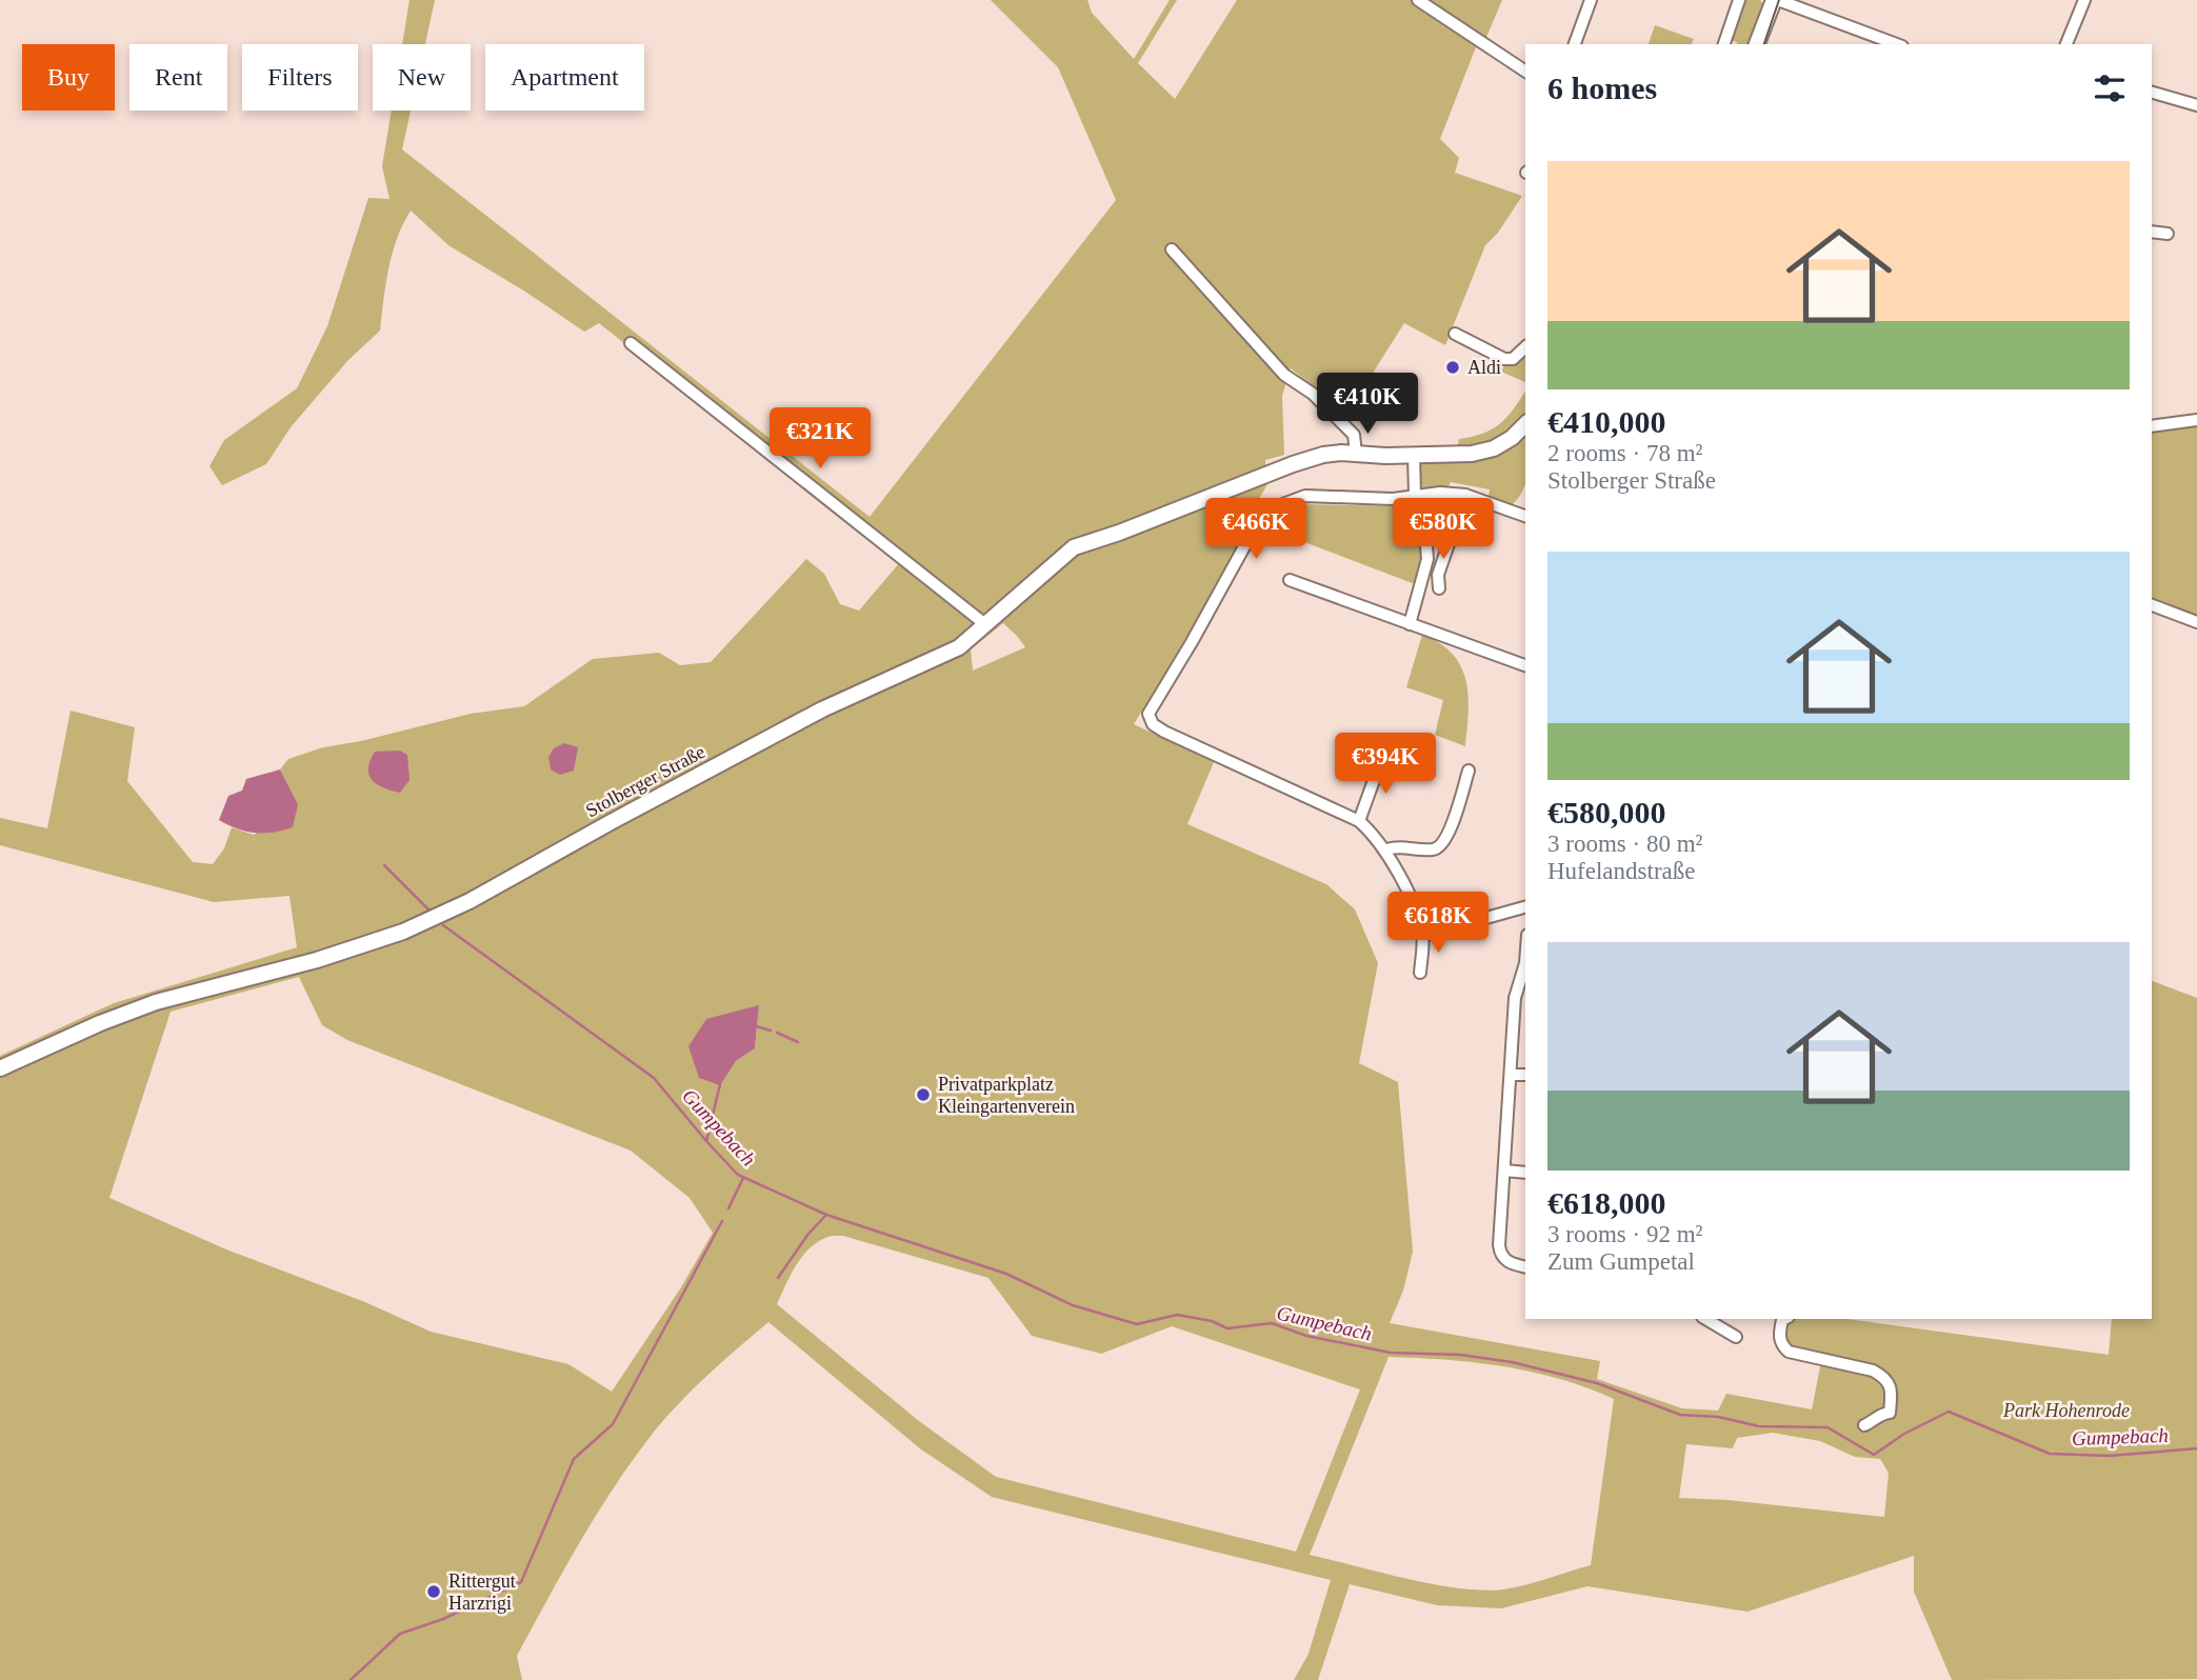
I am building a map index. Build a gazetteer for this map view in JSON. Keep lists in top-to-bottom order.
{
  "streets": {
    "main road": ["Stolberger Straße"]
  },
  "water": ["Gumpebach"],
  "parks": ["Park Hohenrode"],
  "places": ["Aldi", "Privatparkplatz Kleingartenverein", "Rittergut Harzrigi"],
  "page": {
    "chip": [
      "Buy",
      "Rent",
      "Filters",
      "New",
      "Apartment"
    ],
    "heading": "6 homes",
    "list": [
      {
        "name": "€410,000",
        "note": "2 rooms · 78 m² · Stolberger Straße"
      },
      {
        "name": "€580,000",
        "note": "3 rooms · 80 m² · Hufelandstraße"
      },
      {
        "name": "€618,000",
        "note": "3 rooms · 92 m² · Zum Gumpetal"
      }
    ],
    "price": [
      "€410K",
      "€321K",
      "€466K",
      "€580K",
      "€394K",
      "€618K"
    ]
  }
}
